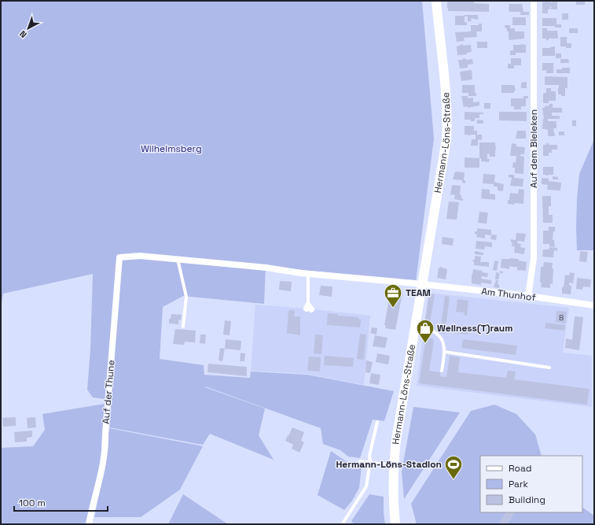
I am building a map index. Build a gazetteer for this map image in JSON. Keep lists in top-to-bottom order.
{
  "streets": {
    "street": [
      "Hermann-Löns-Straße",
      "Auf dem Bieleken",
      "Am Thunhof",
      "Auf der Thune"
    ]
  },
  "crossings": [
    ["Hermann-Löns-Straße", "Am Thunhof"],
    ["Auf dem Bieleken", "Am Thunhof"]
  ],
  "parks": ["Wilhelmsberg"],
  "places": {
    "office": ["TEAM"],
    "shop": ["Wellness(T)raum"],
    "sports": ["Hermann-Löns-Stadion"]
  },
  "house_numbers": ["8"],
  "legend": ["Road", "Park", "Building"],
  "scale_bar": "100 m",
  "north": "bottom left"
}
